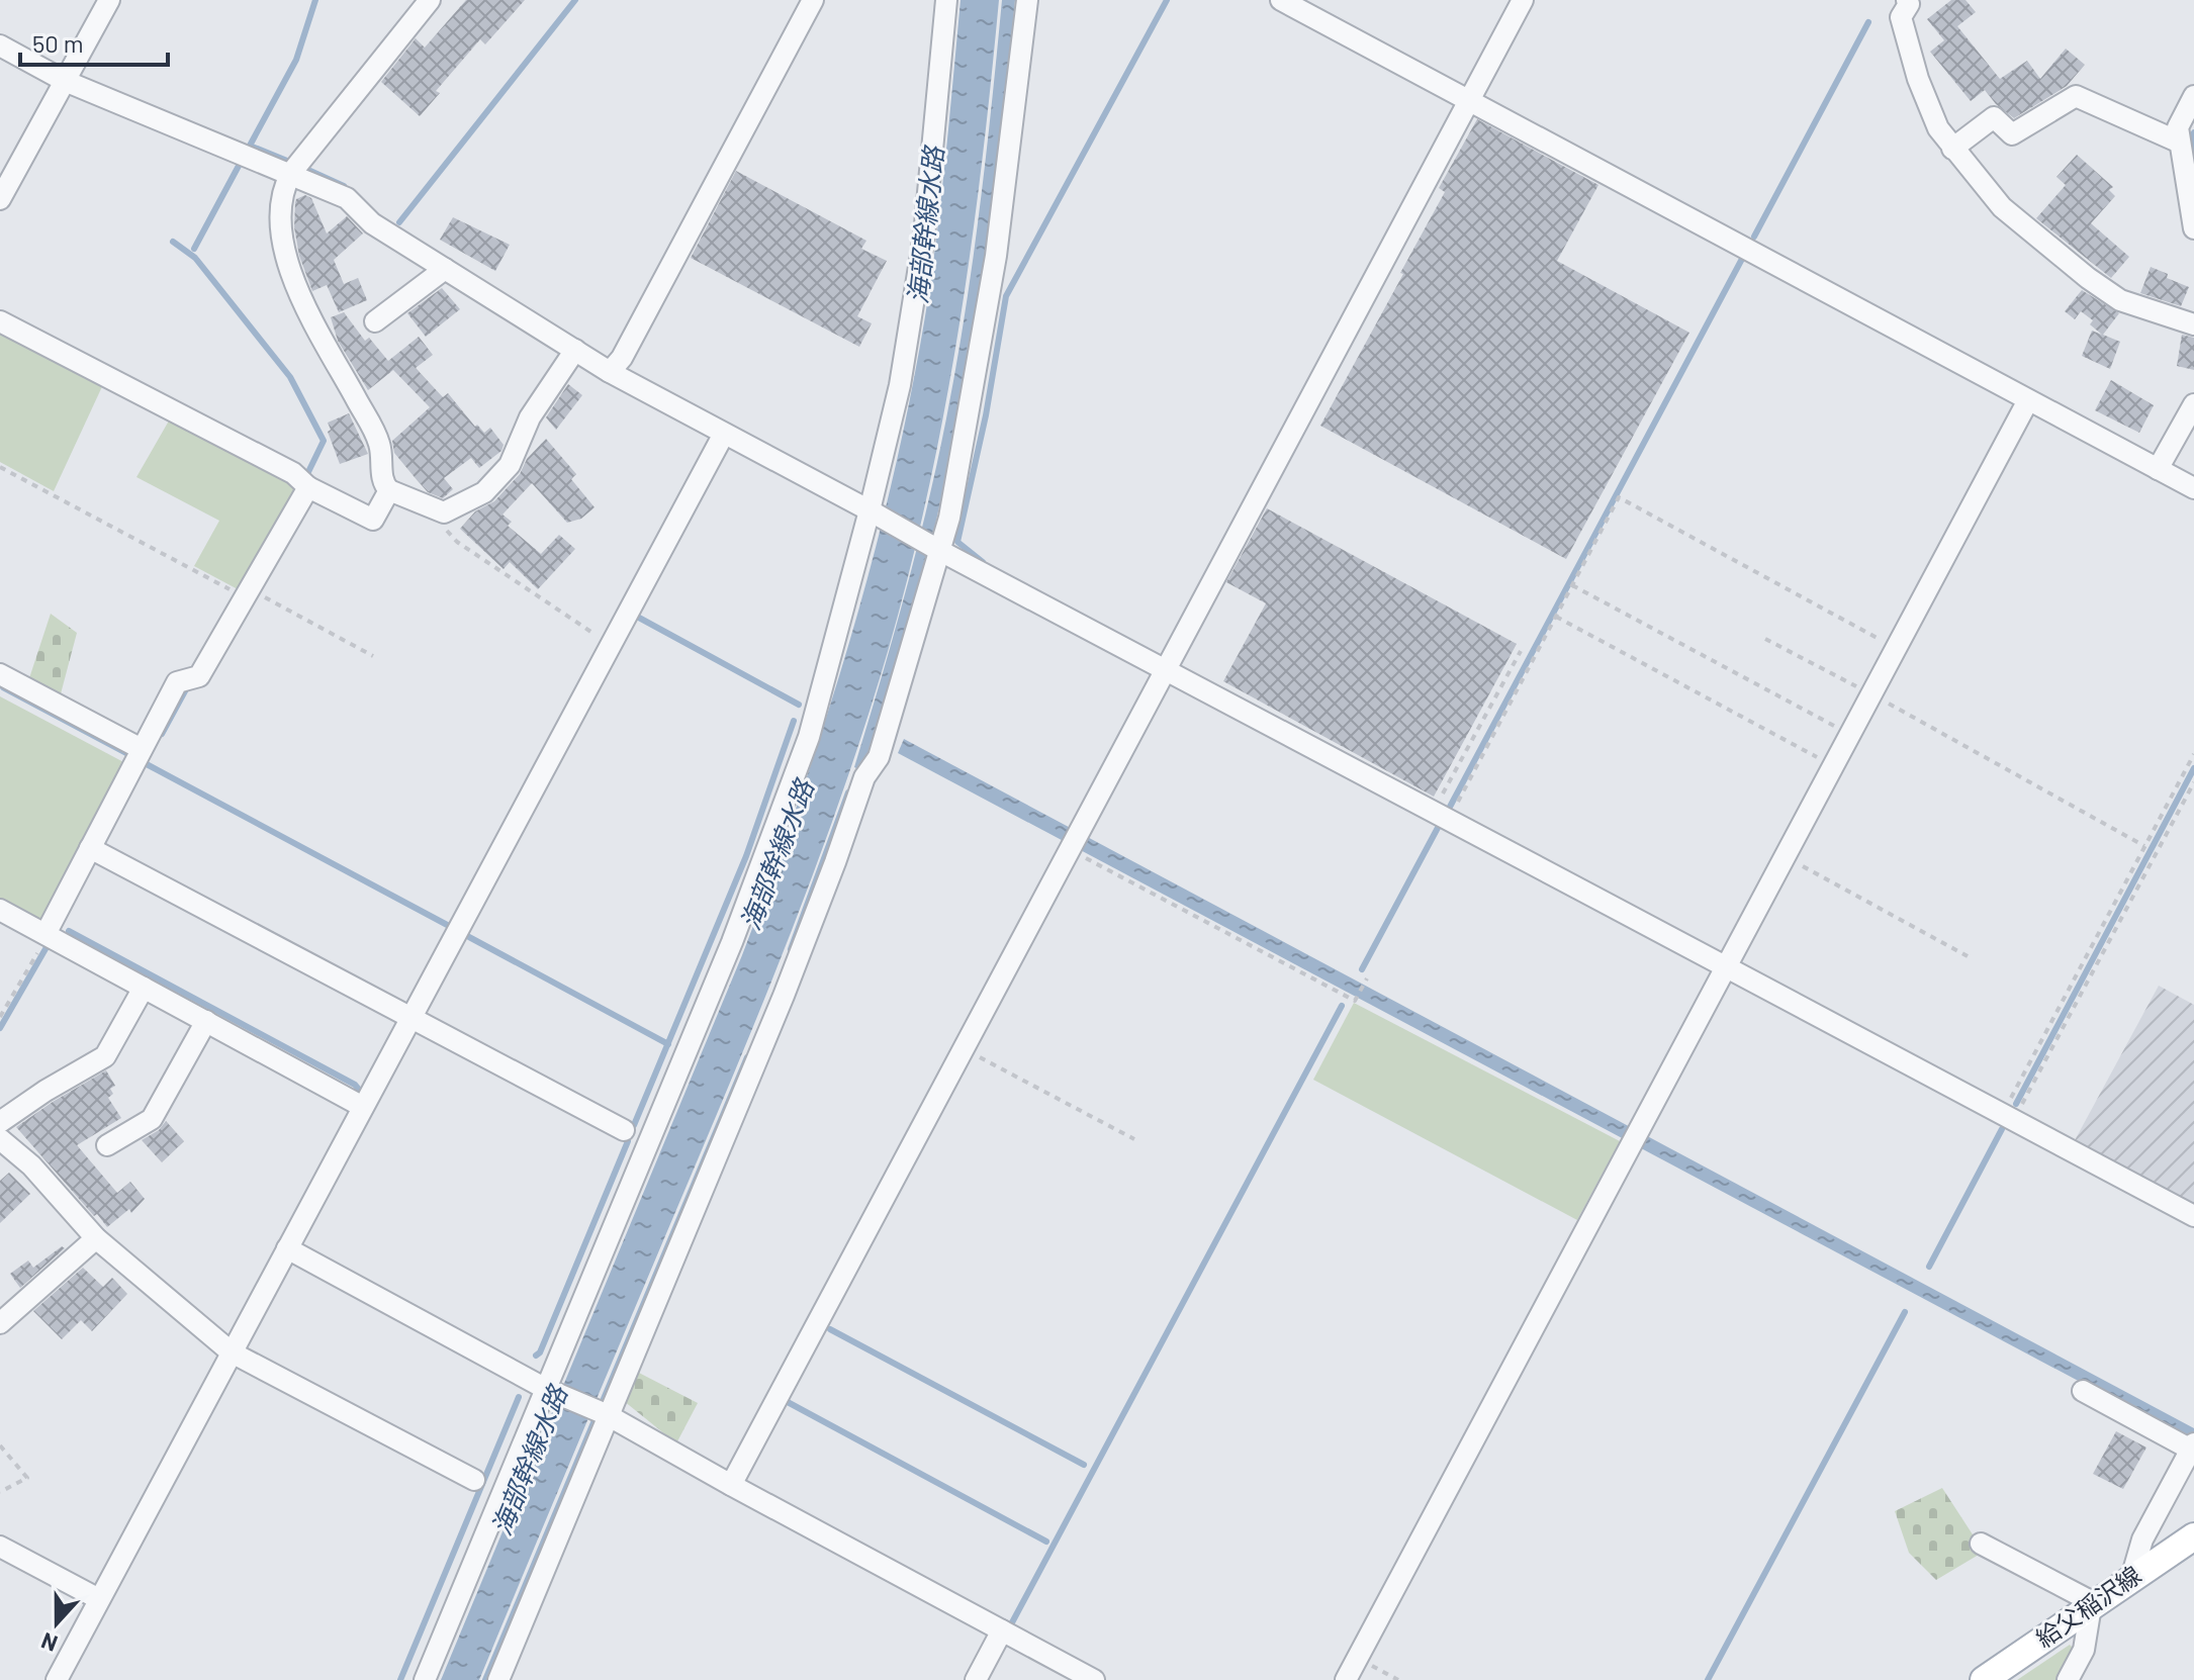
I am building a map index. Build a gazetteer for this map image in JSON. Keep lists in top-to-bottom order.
{
  "streets": {
    "main road": ["給父稲沢線"]
  },
  "water": ["海部幹線水路"],
  "scale_bar": "50 m",
  "north": "bottom"
}
